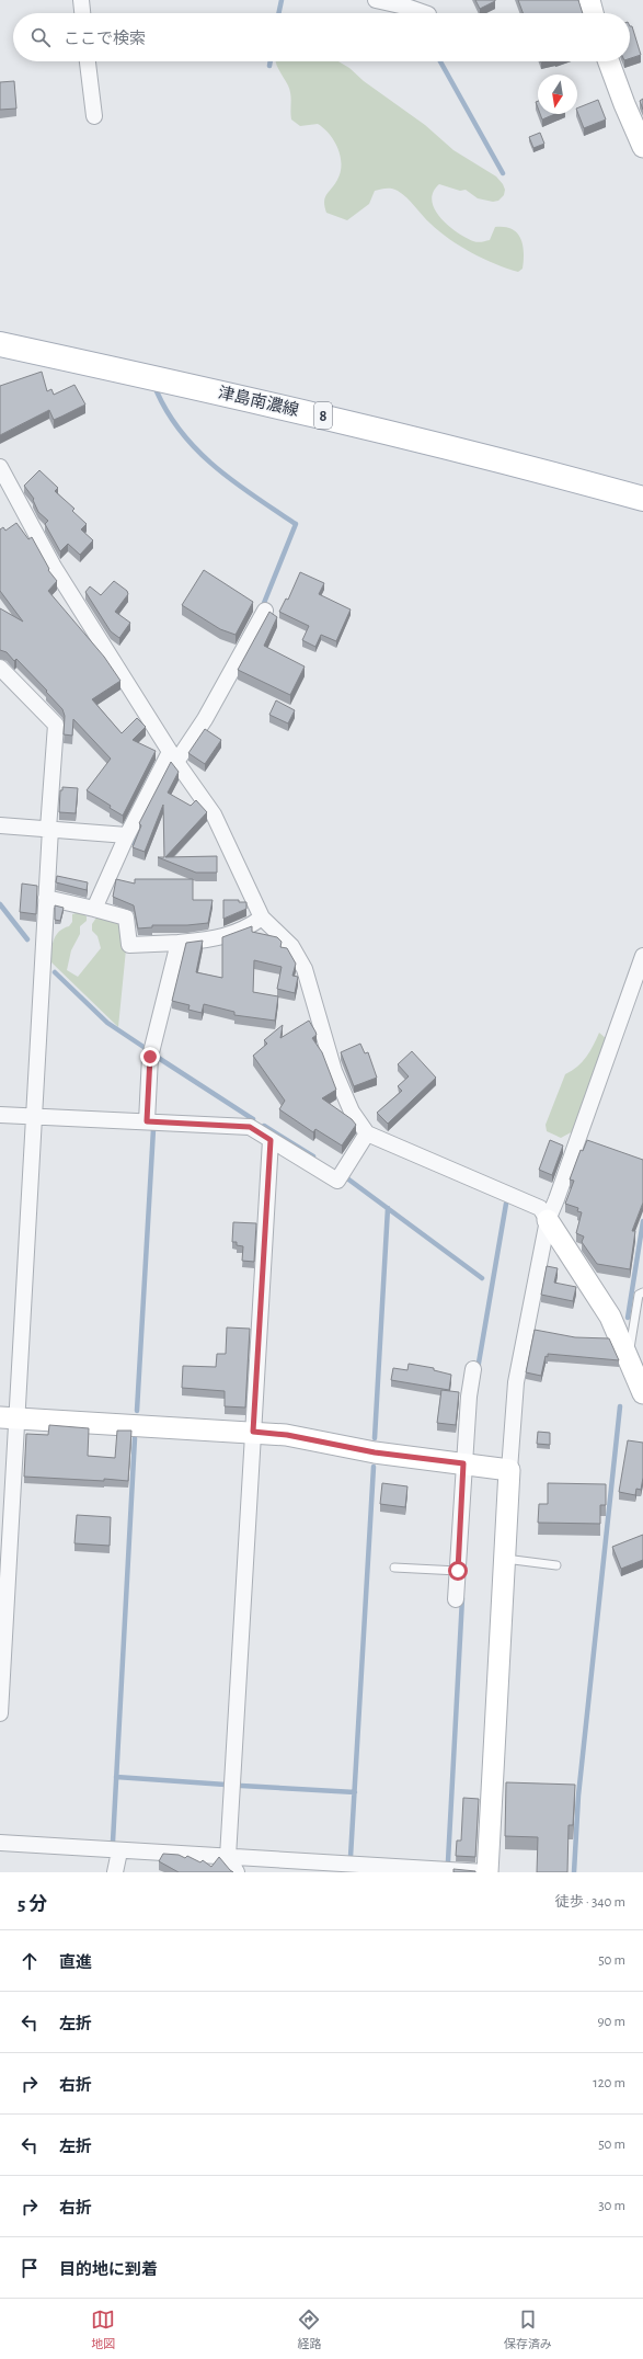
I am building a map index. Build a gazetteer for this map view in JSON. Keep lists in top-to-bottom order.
{
  "streets": {
    "main road": ["津島南濃線", "8"]
  },
  "north": "bottom",
  "page": {
    "search": "ここで検索",
    "heading": ["5 分", "徒歩 · 340 m"],
    "list": [
      ["直進", "50 m"],
      ["左折", "90 m"],
      ["右折", "120 m"],
      ["左折", "50 m"],
      ["右折", "30 m"],
      "目的地に到着"
    ],
    "nav": ["地図", "経路", "保存済み"]
  }
}
